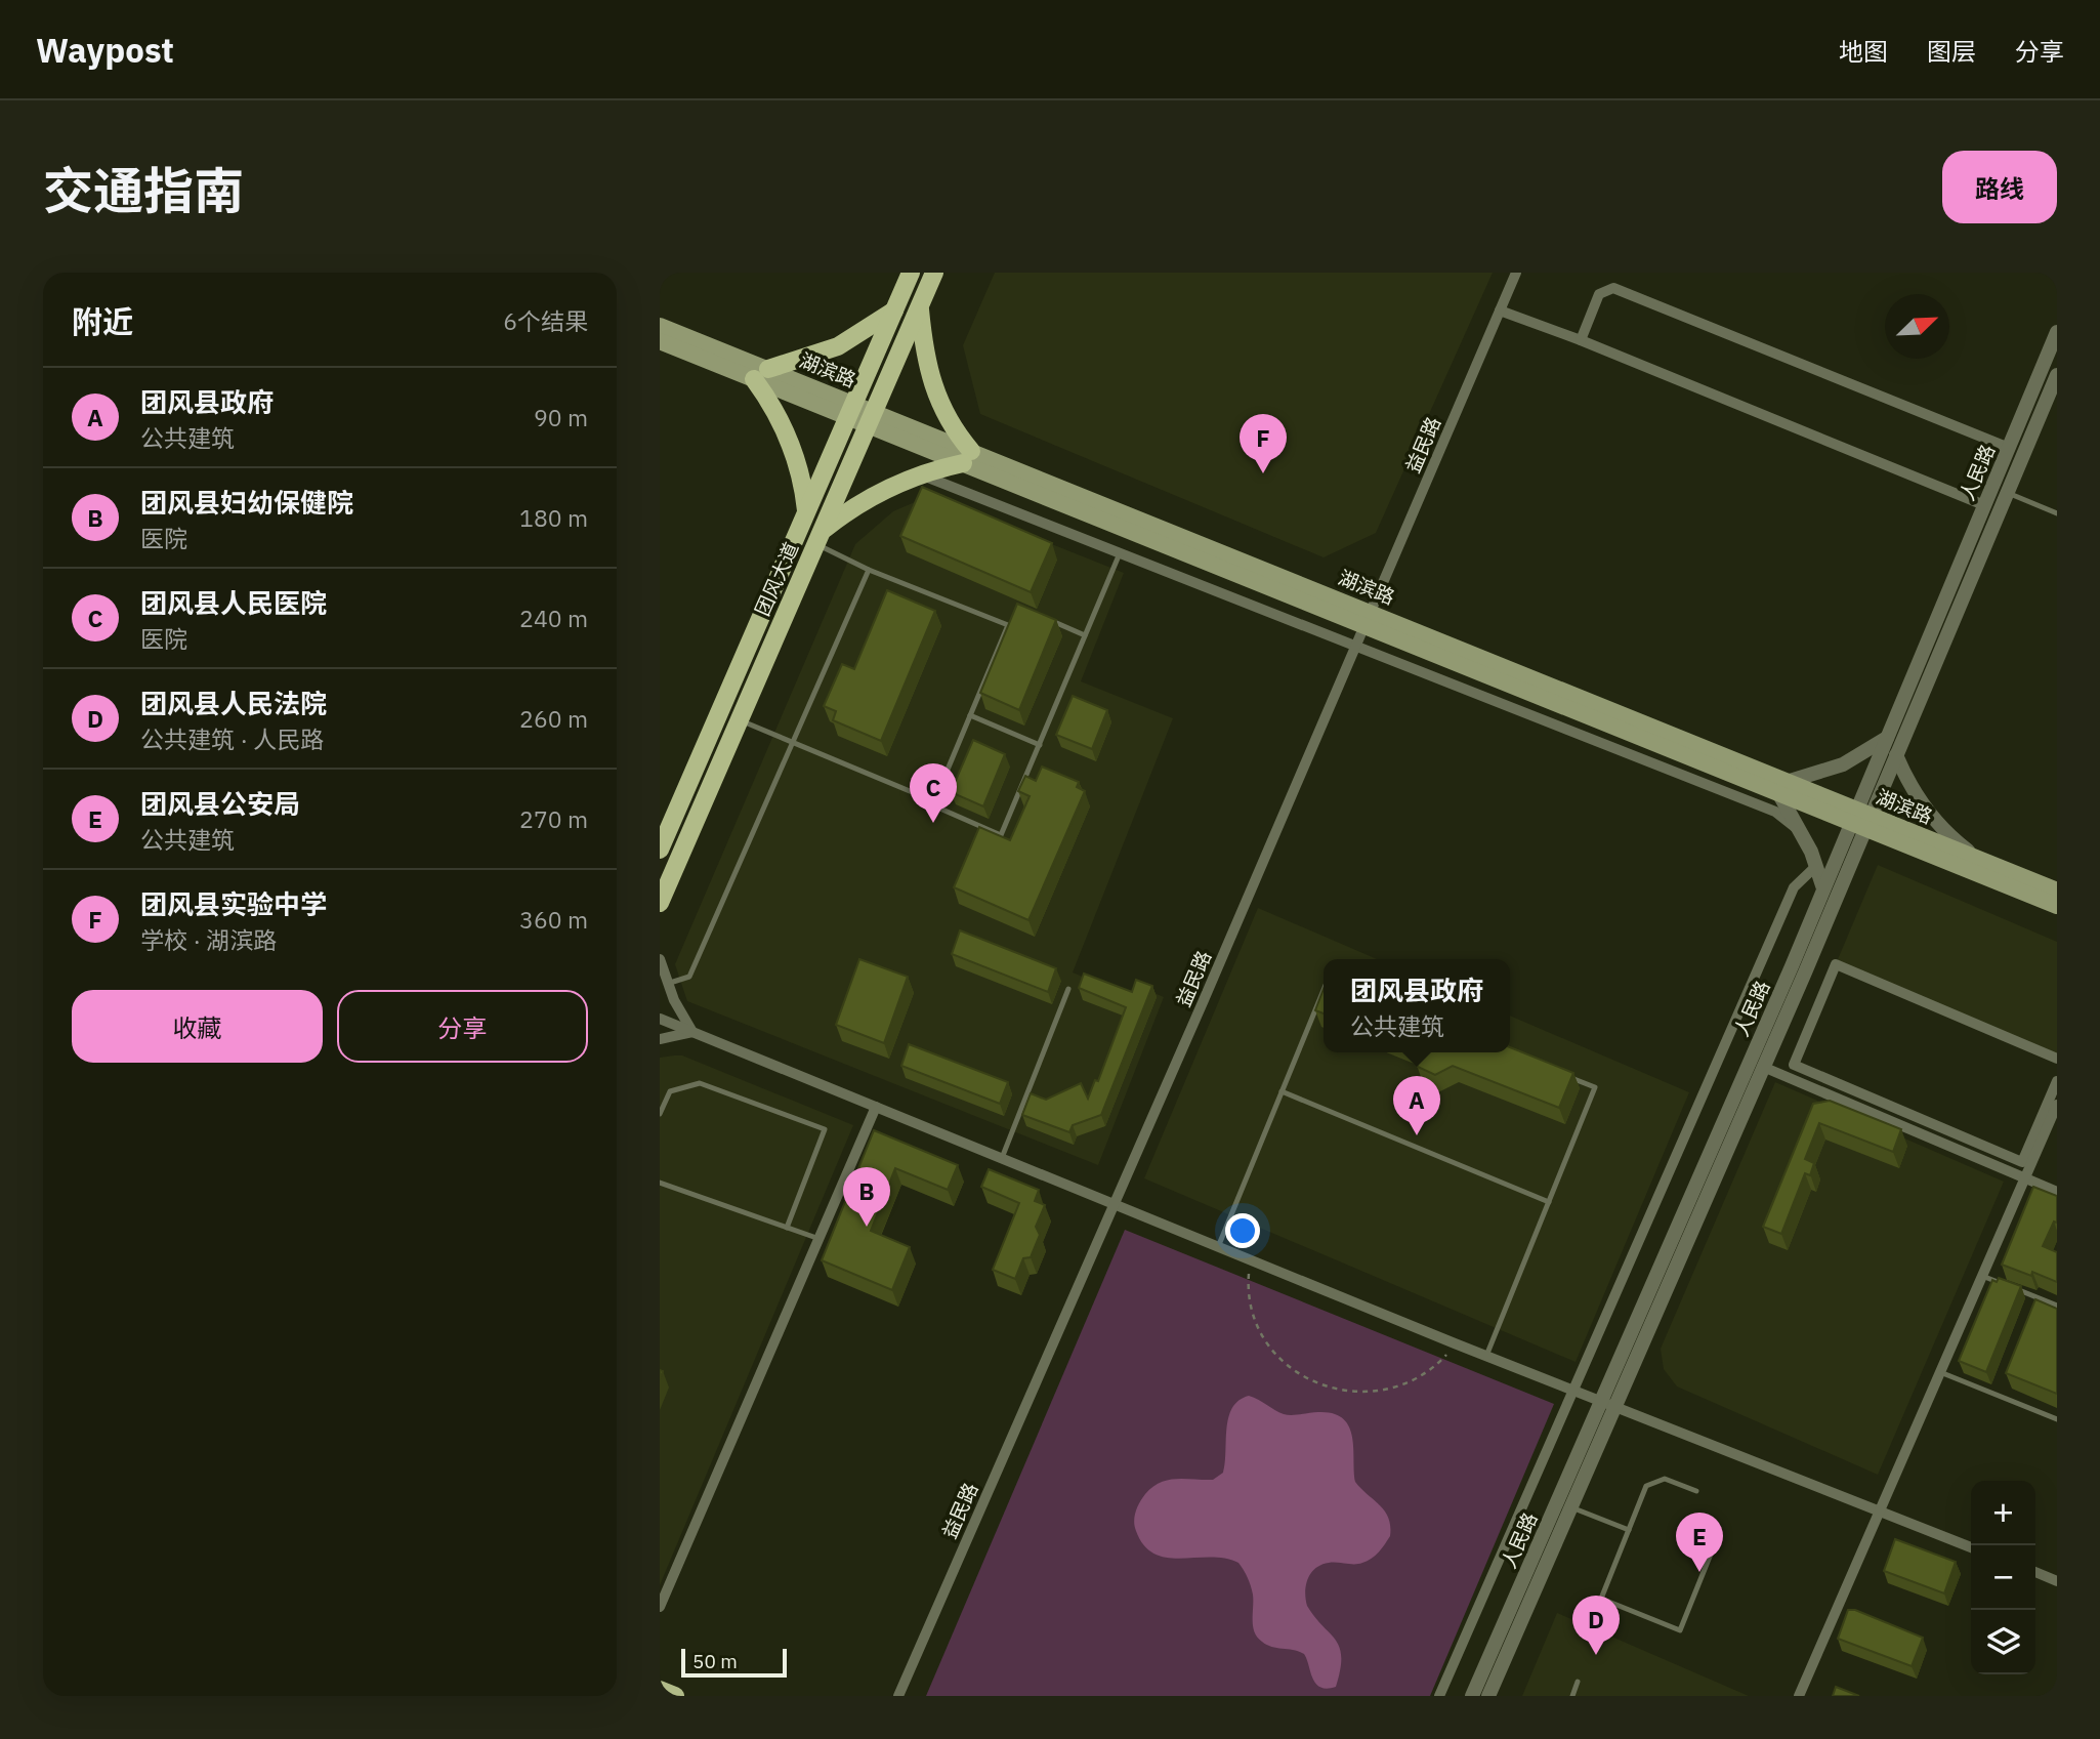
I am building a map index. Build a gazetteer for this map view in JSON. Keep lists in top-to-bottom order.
{
  "streets": {
    "main road": ["湖滨路", "团风大道"],
    "street": ["益民路", "人民路"]
  },
  "crossings": [
    ["湖滨路", "益民路"],
    ["湖滨路", "人民路"],
    ["湖滨路", "团风大道"]
  ],
  "scale_bar": "50 m",
  "north": "top right",
  "page": {
    "header": "Waypost",
    "nav": ["地图", "图层", "分享"],
    "title": "交通指南",
    "buttons": [
      "路线",
      ["收藏", "分享"]
    ],
    "heading": ["附近", "6个结果"],
    "list": [
      {
        "mark": "A",
        "name": "团风县政府",
        "note": "公共建筑",
        "value": "90 m"
      },
      {
        "mark": "B",
        "name": "团风县妇幼保健院",
        "note": "医院",
        "value": "180 m"
      },
      {
        "mark": "C",
        "name": "团风县人民医院",
        "note": "医院",
        "value": "240 m"
      },
      {
        "mark": "D",
        "name": "团风县人民法院",
        "note": "公共建筑 · 人民路",
        "value": "260 m"
      },
      {
        "mark": "E",
        "name": "团风县公安局",
        "note": "公共建筑",
        "value": "270 m"
      },
      {
        "mark": "F",
        "name": "团风县实验中学",
        "note": "学校 · 湖滨路",
        "value": "360 m"
      }
    ],
    "pins": [
      "F",
      "C",
      "A",
      "B",
      "E",
      "D"
    ],
    "popup": ["团风县政府", "公共建筑"],
    "map_buttons": ["+", "−"],
    "scale": "50 m"
  }
}
